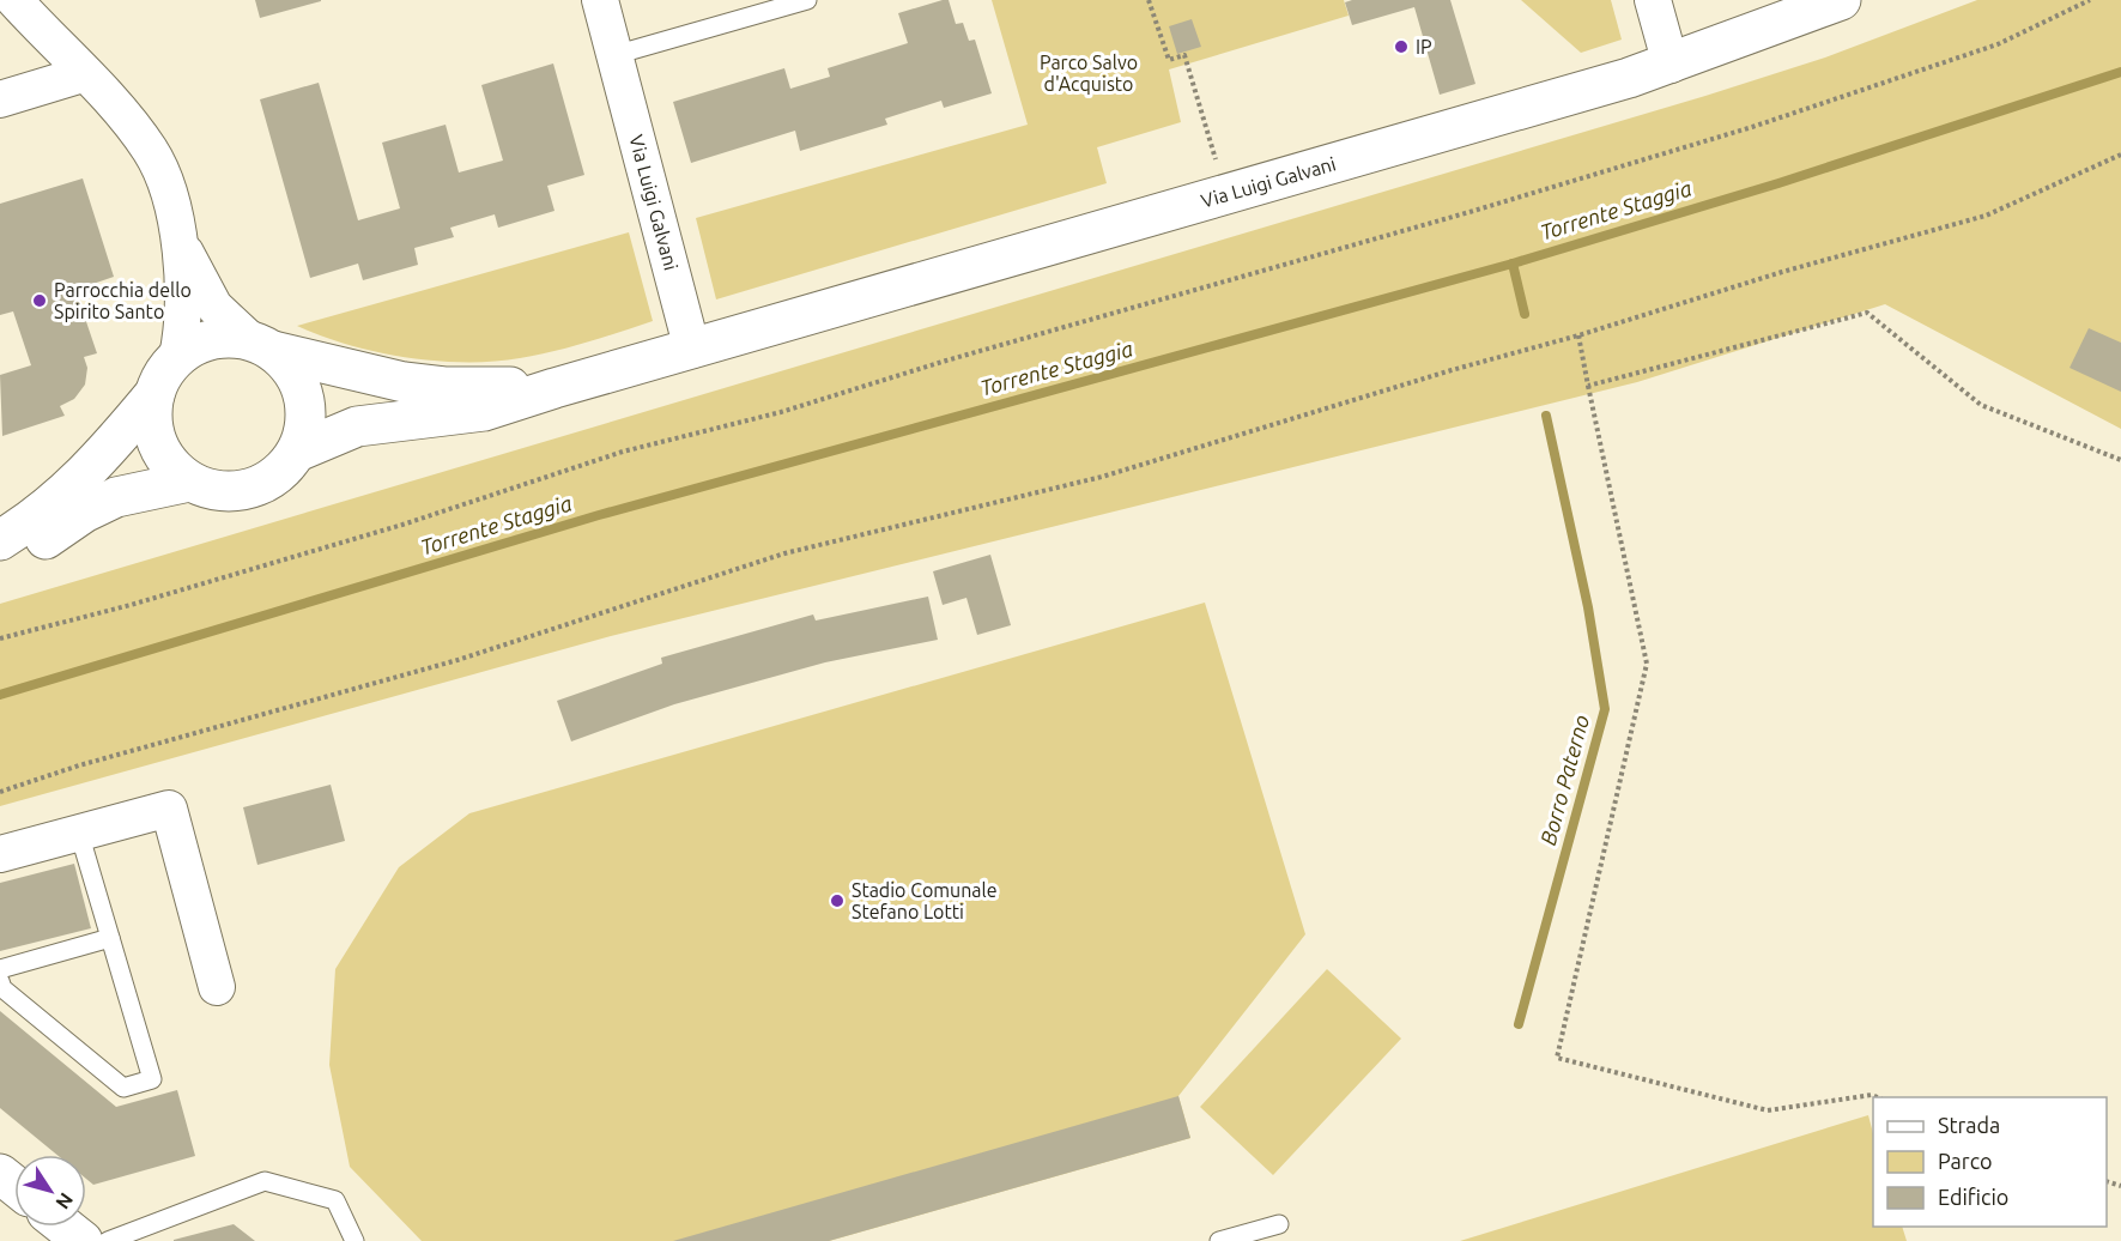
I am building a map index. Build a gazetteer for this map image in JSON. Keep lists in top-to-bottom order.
{
  "streets": {
    "main road": ["Via Luigi Galvani"]
  },
  "water": ["Torrente Staggia", "Borro Paterno"],
  "parks": ["Parco Salvo d'Acquisto"],
  "places": ["IP", "Parrocchia dello Spirito Santo", "Stadio Comunale Stefano Lotti"],
  "legend": ["Strada", "Parco", "Edificio"],
  "north": "bottom right"
}
